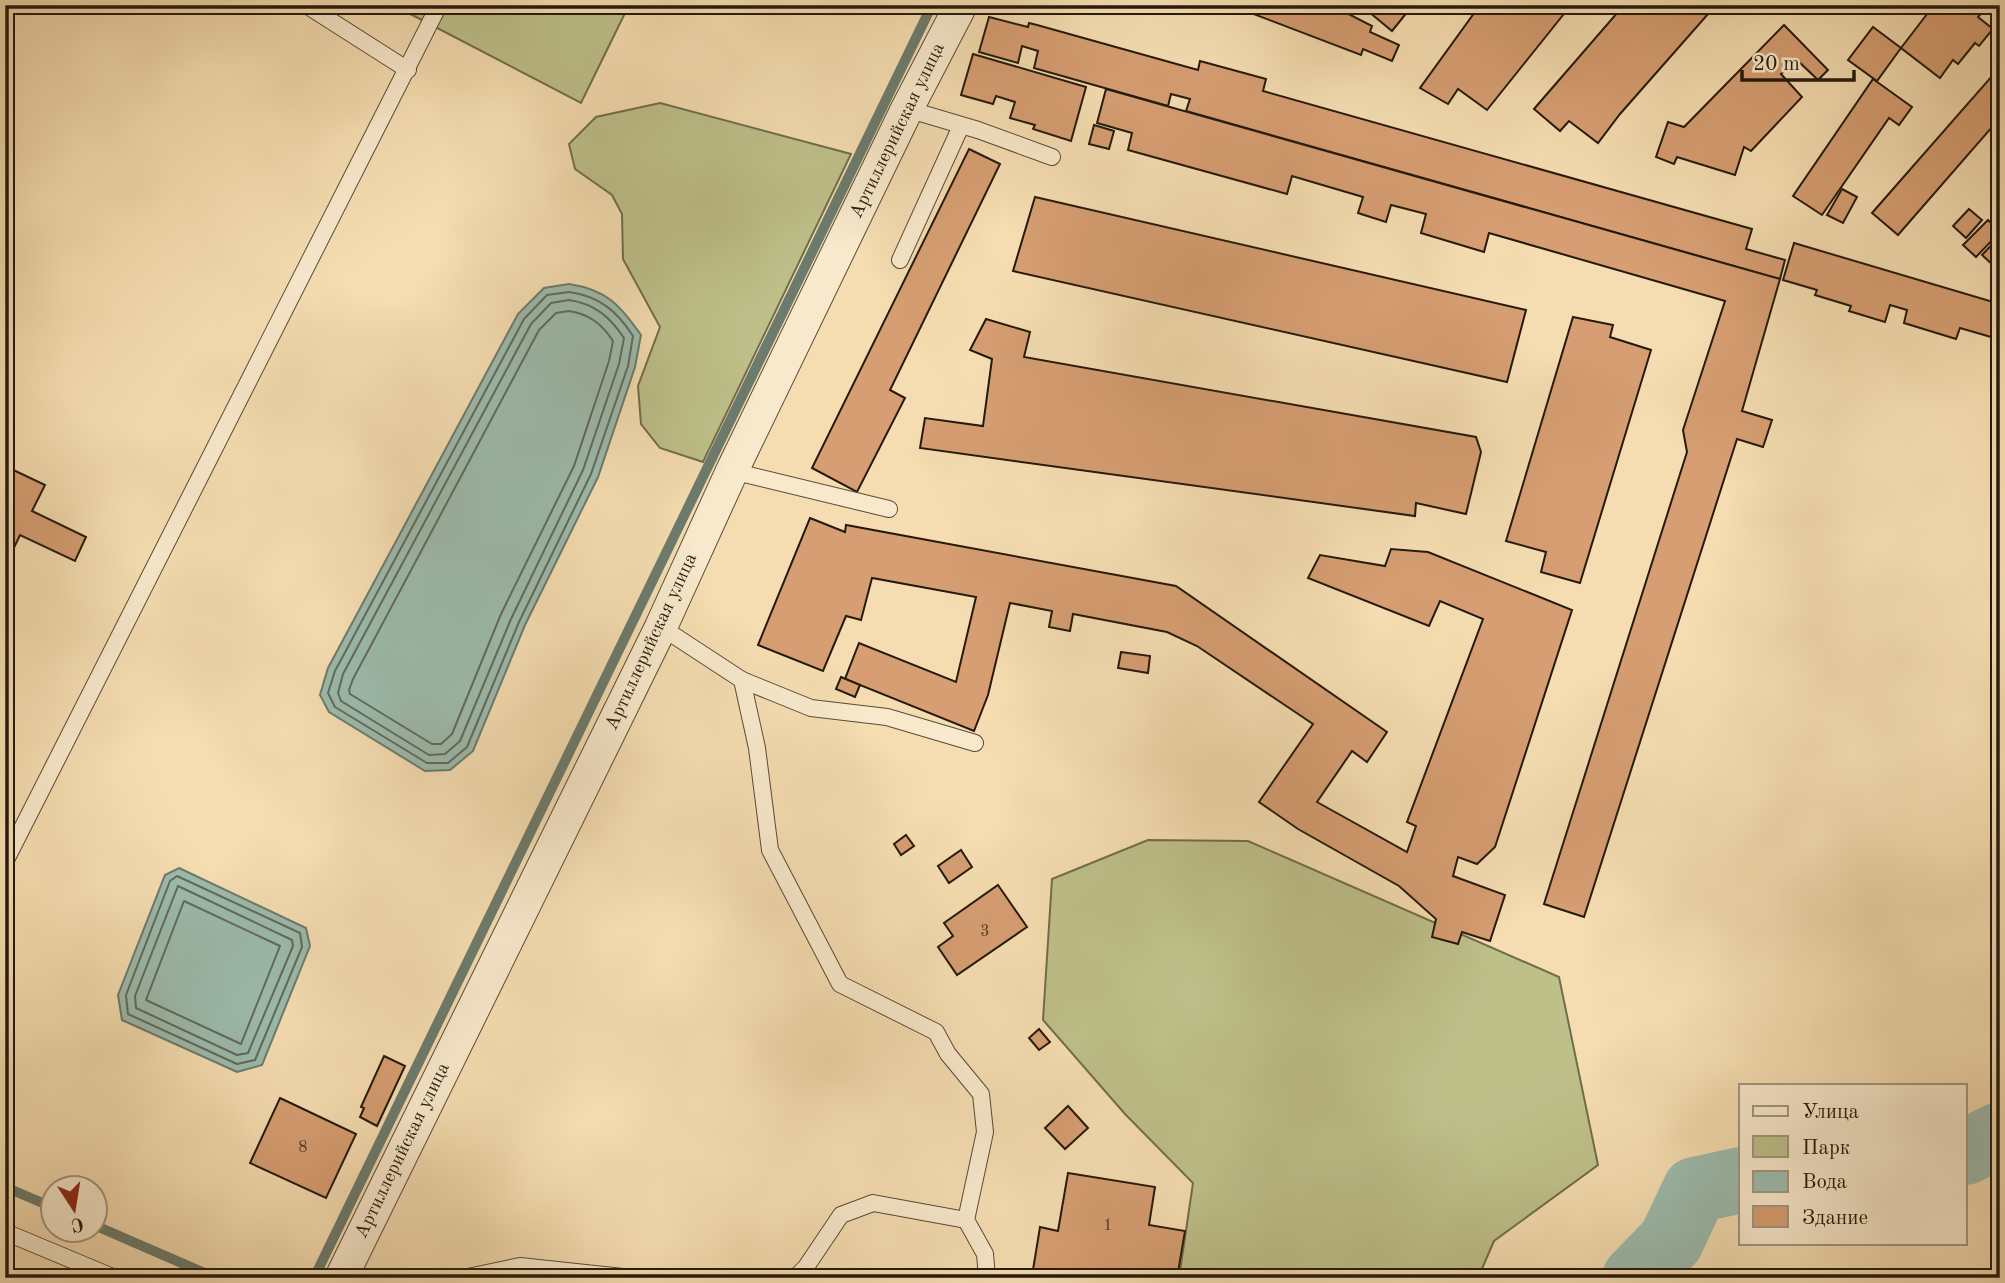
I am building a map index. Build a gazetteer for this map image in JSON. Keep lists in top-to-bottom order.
{
  "streets": {
    "street": ["Артиллерийская улица"]
  },
  "house_numbers": ["3", "8", "1"],
  "legend": [
    "Улица",
    "Парк",
    "Вода",
    "Здание"
  ],
  "scale_bar": "20 m",
  "north": "bottom"
}
